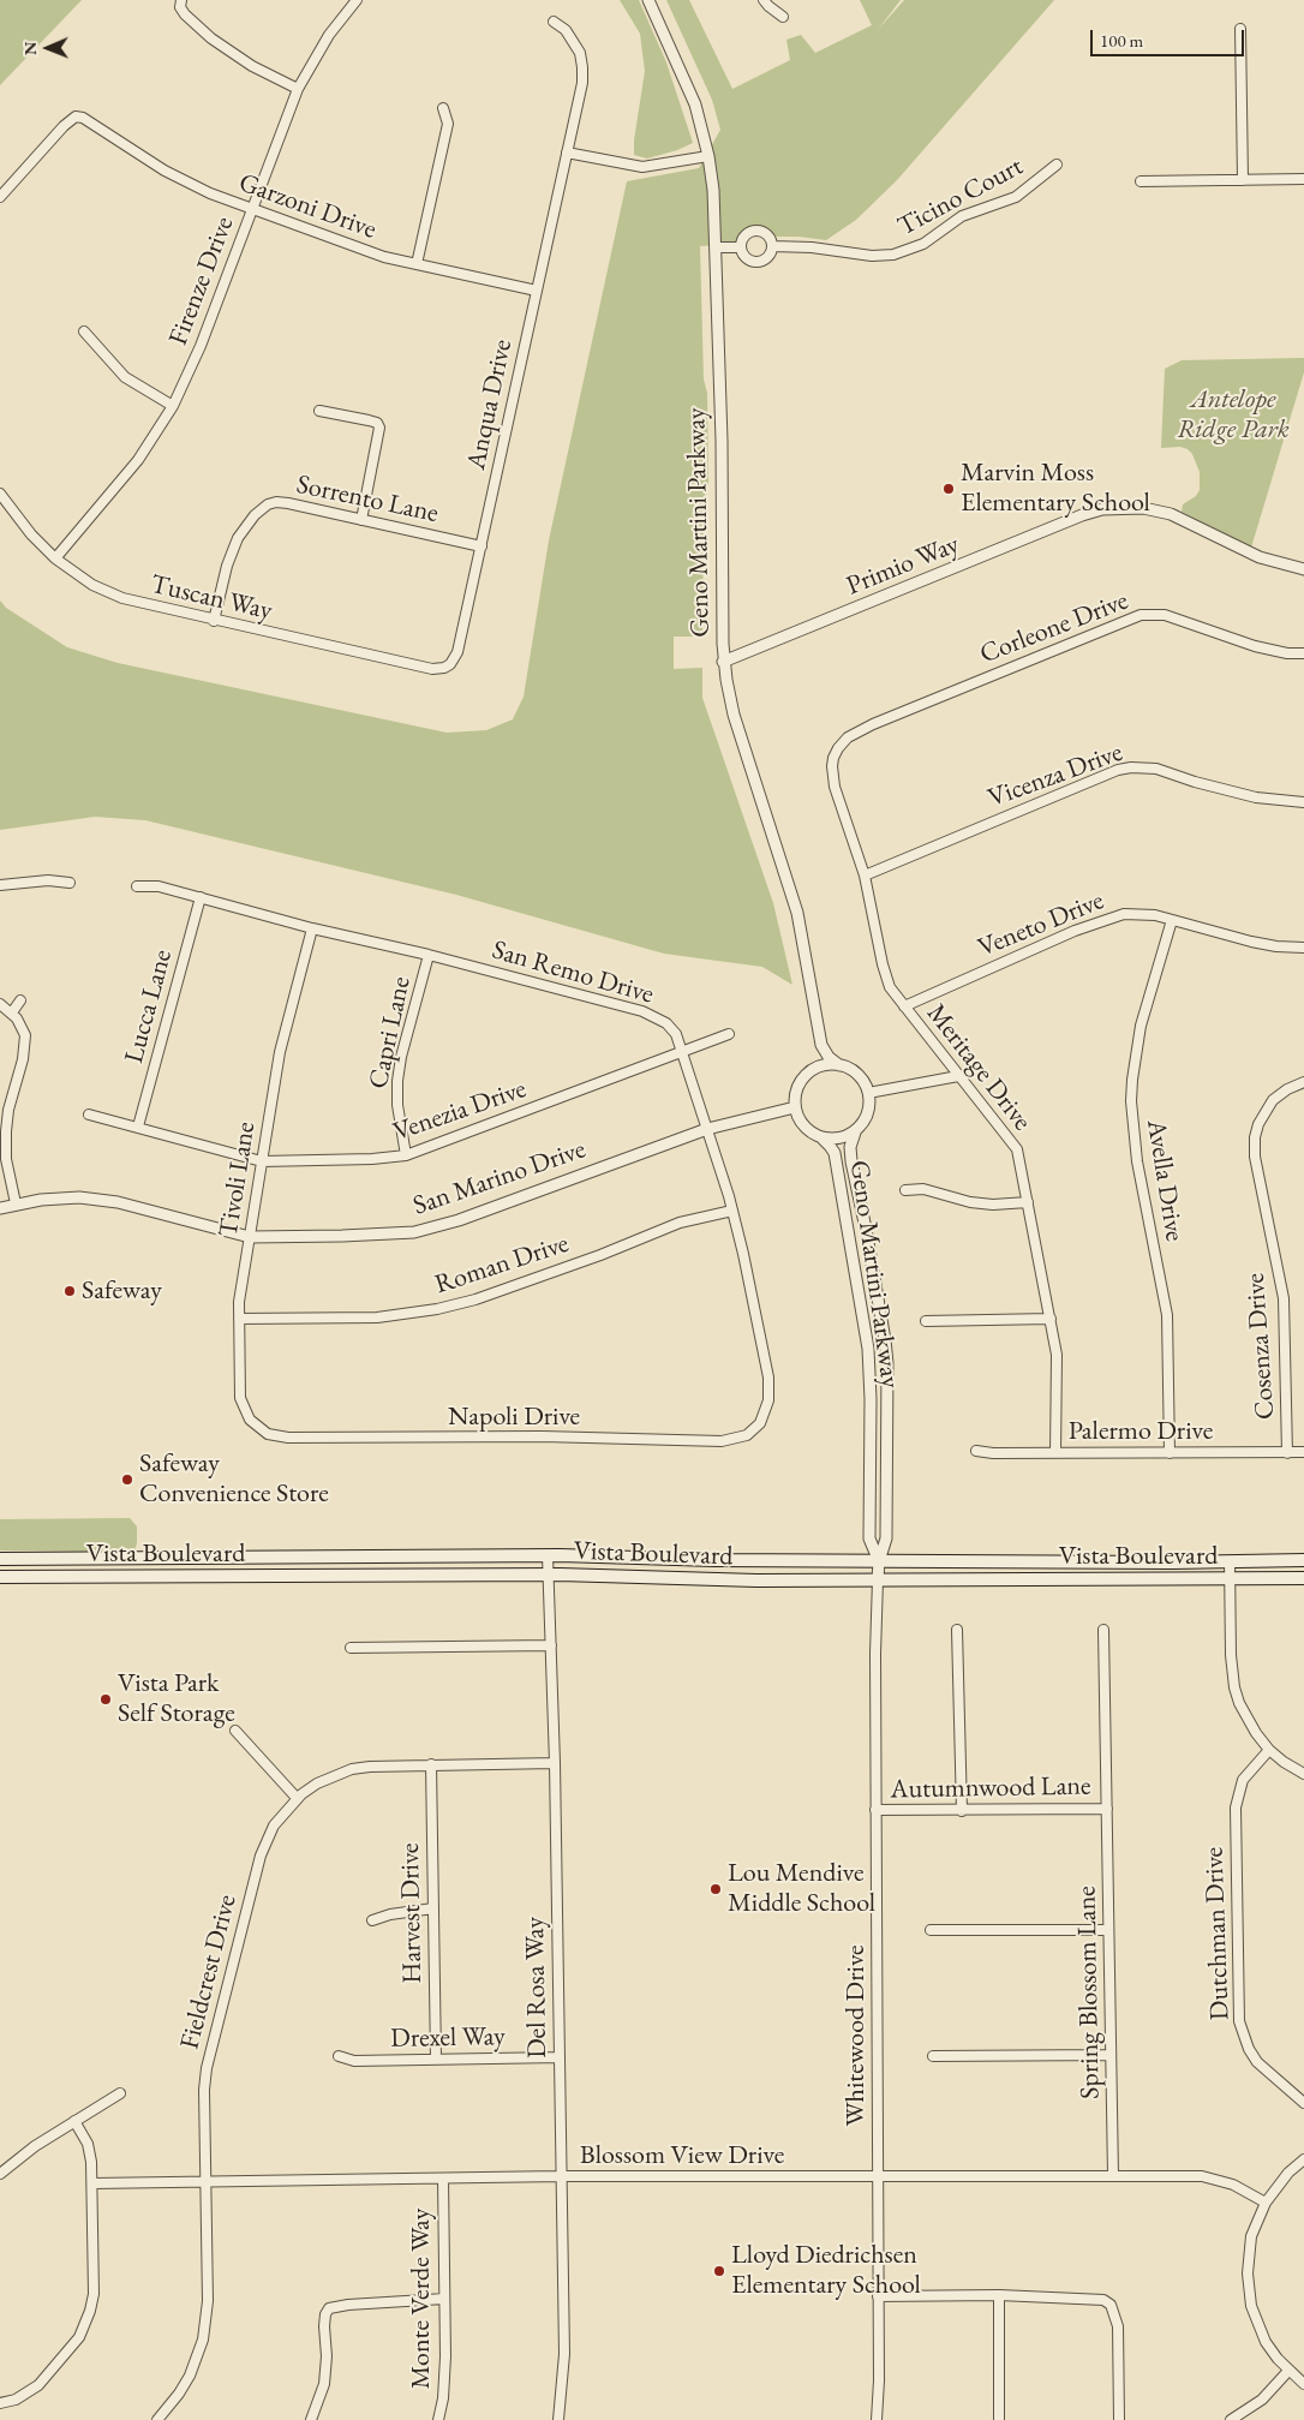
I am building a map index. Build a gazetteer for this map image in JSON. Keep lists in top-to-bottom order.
{
  "streets": {
    "main road": ["Vista Boulevard"],
    "street": [
      "Ticino Court",
      "Garzoni Drive",
      "Firenze Drive",
      "Anqua Drive",
      "Sorrento Lane",
      "Geno Martini Parkway",
      "Primio Way",
      "Tuscan Way",
      "Corleone Drive",
      "Vicenza Drive",
      "Veneto Drive",
      "San Remo Drive",
      "Lucca Lane",
      "Capri Lane",
      "Meritage Drive",
      "Venezia Drive",
      "San Marino Drive",
      "Tivoli Lane",
      "Avella Drive",
      "Roman Drive",
      "Cosenza Drive",
      "Napoli Drive",
      "Palermo Drive",
      "Autumnwood Lane",
      "Harvest Drive",
      "Dutchman Drive",
      "Fieldcrest Drive",
      "Del Rosa Way",
      "Spring Blossom Lane",
      "Whitewood Drive",
      "Drexel Way",
      "Blossom View Drive",
      "Monte Verde Way"
    ]
  },
  "crossings": [
    ["Garzoni Drive", "Firenze Drive"],
    ["Garzoni Drive", "Anqua Drive"],
    ["Firenze Drive", "Tuscan Way"],
    ["Anqua Drive", "Sorrento Lane"],
    ["Anqua Drive", "Tuscan Way"],
    ["Sorrento Lane", "Tuscan Way"],
    ["Geno Martini Parkway", "Primio Way"],
    ["Geno Martini Parkway", "San Marino Drive"],
    ["Geno Martini Parkway", "Vista Boulevard"],
    ["Corleone Drive", "Meritage Drive"],
    ["Vicenza Drive", "Meritage Drive"],
    ["Veneto Drive", "Meritage Drive"],
    ["Veneto Drive", "Avella Drive"],
    ["San Remo Drive", "Lucca Lane"],
    ["San Remo Drive", "Capri Lane"],
    ["San Remo Drive", "Venezia Drive"],
    ["San Remo Drive", "San Marino Drive"],
    ["San Remo Drive", "Tivoli Lane"],
    ["San Remo Drive", "Roman Drive"],
    ["San Remo Drive", "Napoli Drive"],
    ["Lucca Lane", "Venezia Drive"],
    ["Capri Lane", "Venezia Drive"],
    ["Meritage Drive", "Palermo Drive"],
    ["Venezia Drive", "Tivoli Lane"],
    ["San Marino Drive", "Tivoli Lane"],
    ["Tivoli Lane", "Roman Drive"],
    ["Tivoli Lane", "Napoli Drive"],
    ["Avella Drive", "Palermo Drive"],
    ["Cosenza Drive", "Palermo Drive"],
    ["Vista Boulevard", "Del Rosa Way"],
    ["Vista Boulevard", "Whitewood Drive"],
    ["Autumnwood Lane", "Spring Blossom Lane"],
    ["Autumnwood Lane", "Whitewood Drive"],
    ["Harvest Drive", "Fieldcrest Drive"],
    ["Harvest Drive", "Drexel Way"],
    ["Fieldcrest Drive", "Del Rosa Way"],
    ["Fieldcrest Drive", "Blossom View Drive"],
    ["Del Rosa Way", "Drexel Way"],
    ["Del Rosa Way", "Blossom View Drive"],
    ["Spring Blossom Lane", "Blossom View Drive"],
    ["Whitewood Drive", "Blossom View Drive"],
    ["Blossom View Drive", "Monte Verde Way"]
  ],
  "parks": ["Antelope Ridge Park"],
  "places": [
    "Marvin Moss Elementary School",
    "Safeway",
    "Safeway Convenience Store",
    "Vista Park Self Storage",
    "Lou Mendive Middle School",
    "Lloyd Diedrichsen Elementary School"
  ],
  "scale_bar": "100 m",
  "north": "left"
}
